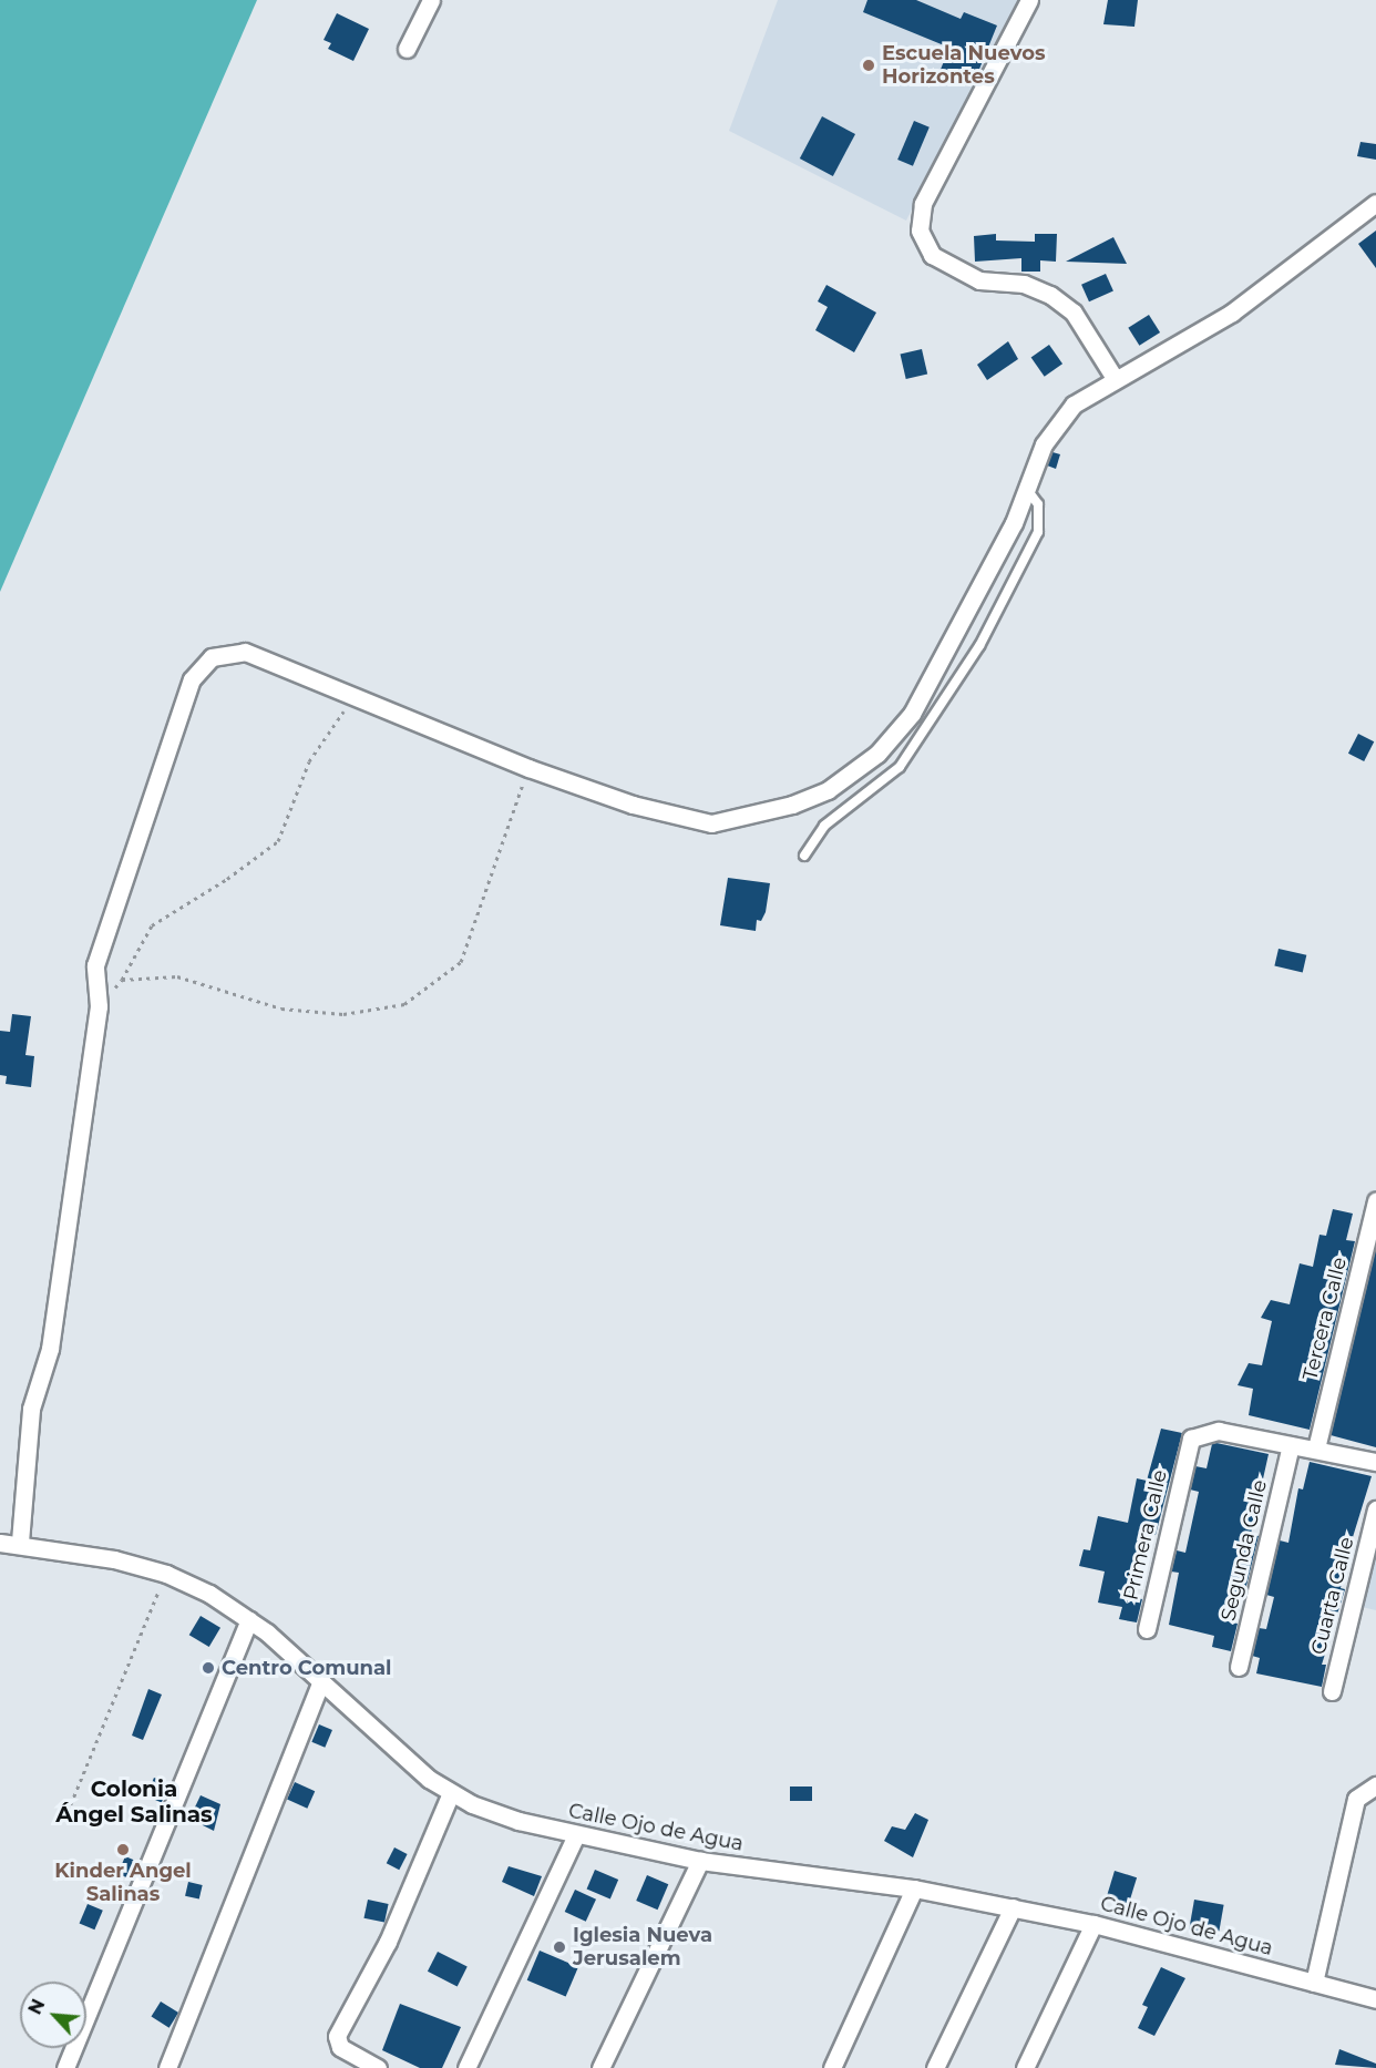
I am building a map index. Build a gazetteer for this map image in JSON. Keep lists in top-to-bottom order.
{
  "streets": {
    "street": [
      "Tercera Calle",
      "Primera Calle",
      "Segunda Calle",
      "Cuarta Calle",
      "Calle Ojo de Agua"
    ]
  },
  "crossings": [
    ["Primera Calle", "Segunda Calle"]
  ],
  "districts": ["Colonia Ángel Salinas"],
  "places": [
    "Escuela Nuevos Horizontes",
    "Centro Comunal",
    "Kinder Angel Salinas",
    "Iglesia Nueva Jerusalem"
  ],
  "north": "top left"
}
